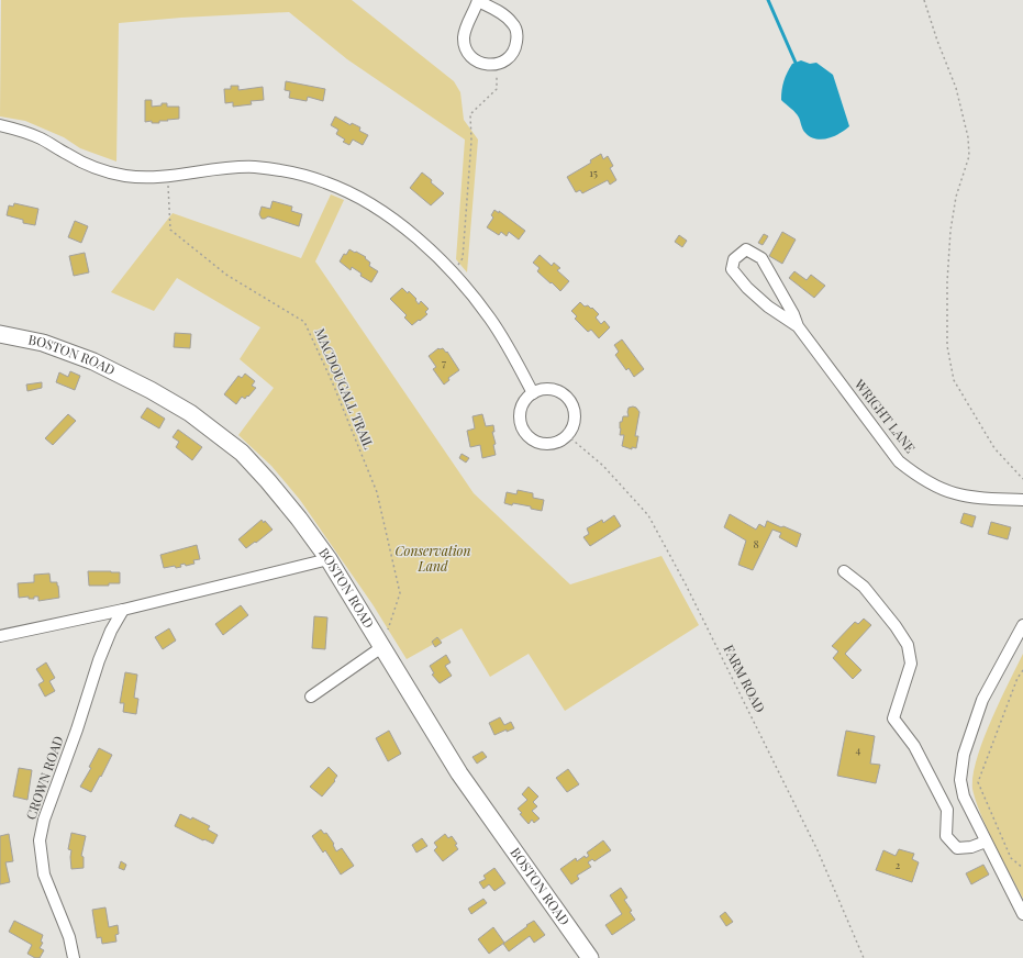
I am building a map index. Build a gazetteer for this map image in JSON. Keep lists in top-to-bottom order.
{
  "streets": {
    "main road": ["BOSTON ROAD"],
    "street": ["WRIGHT LANE", "CROWN ROAD"],
    "path": ["MACDOUGALL TRAIL", "FARM ROAD"]
  },
  "crossings": [
    ["BOSTON ROAD", "MACDOUGALL TRAIL"]
  ],
  "parks": ["Conservation Land"],
  "house_numbers": [
    "15",
    "7",
    "8",
    "4",
    "2"
  ]
}
